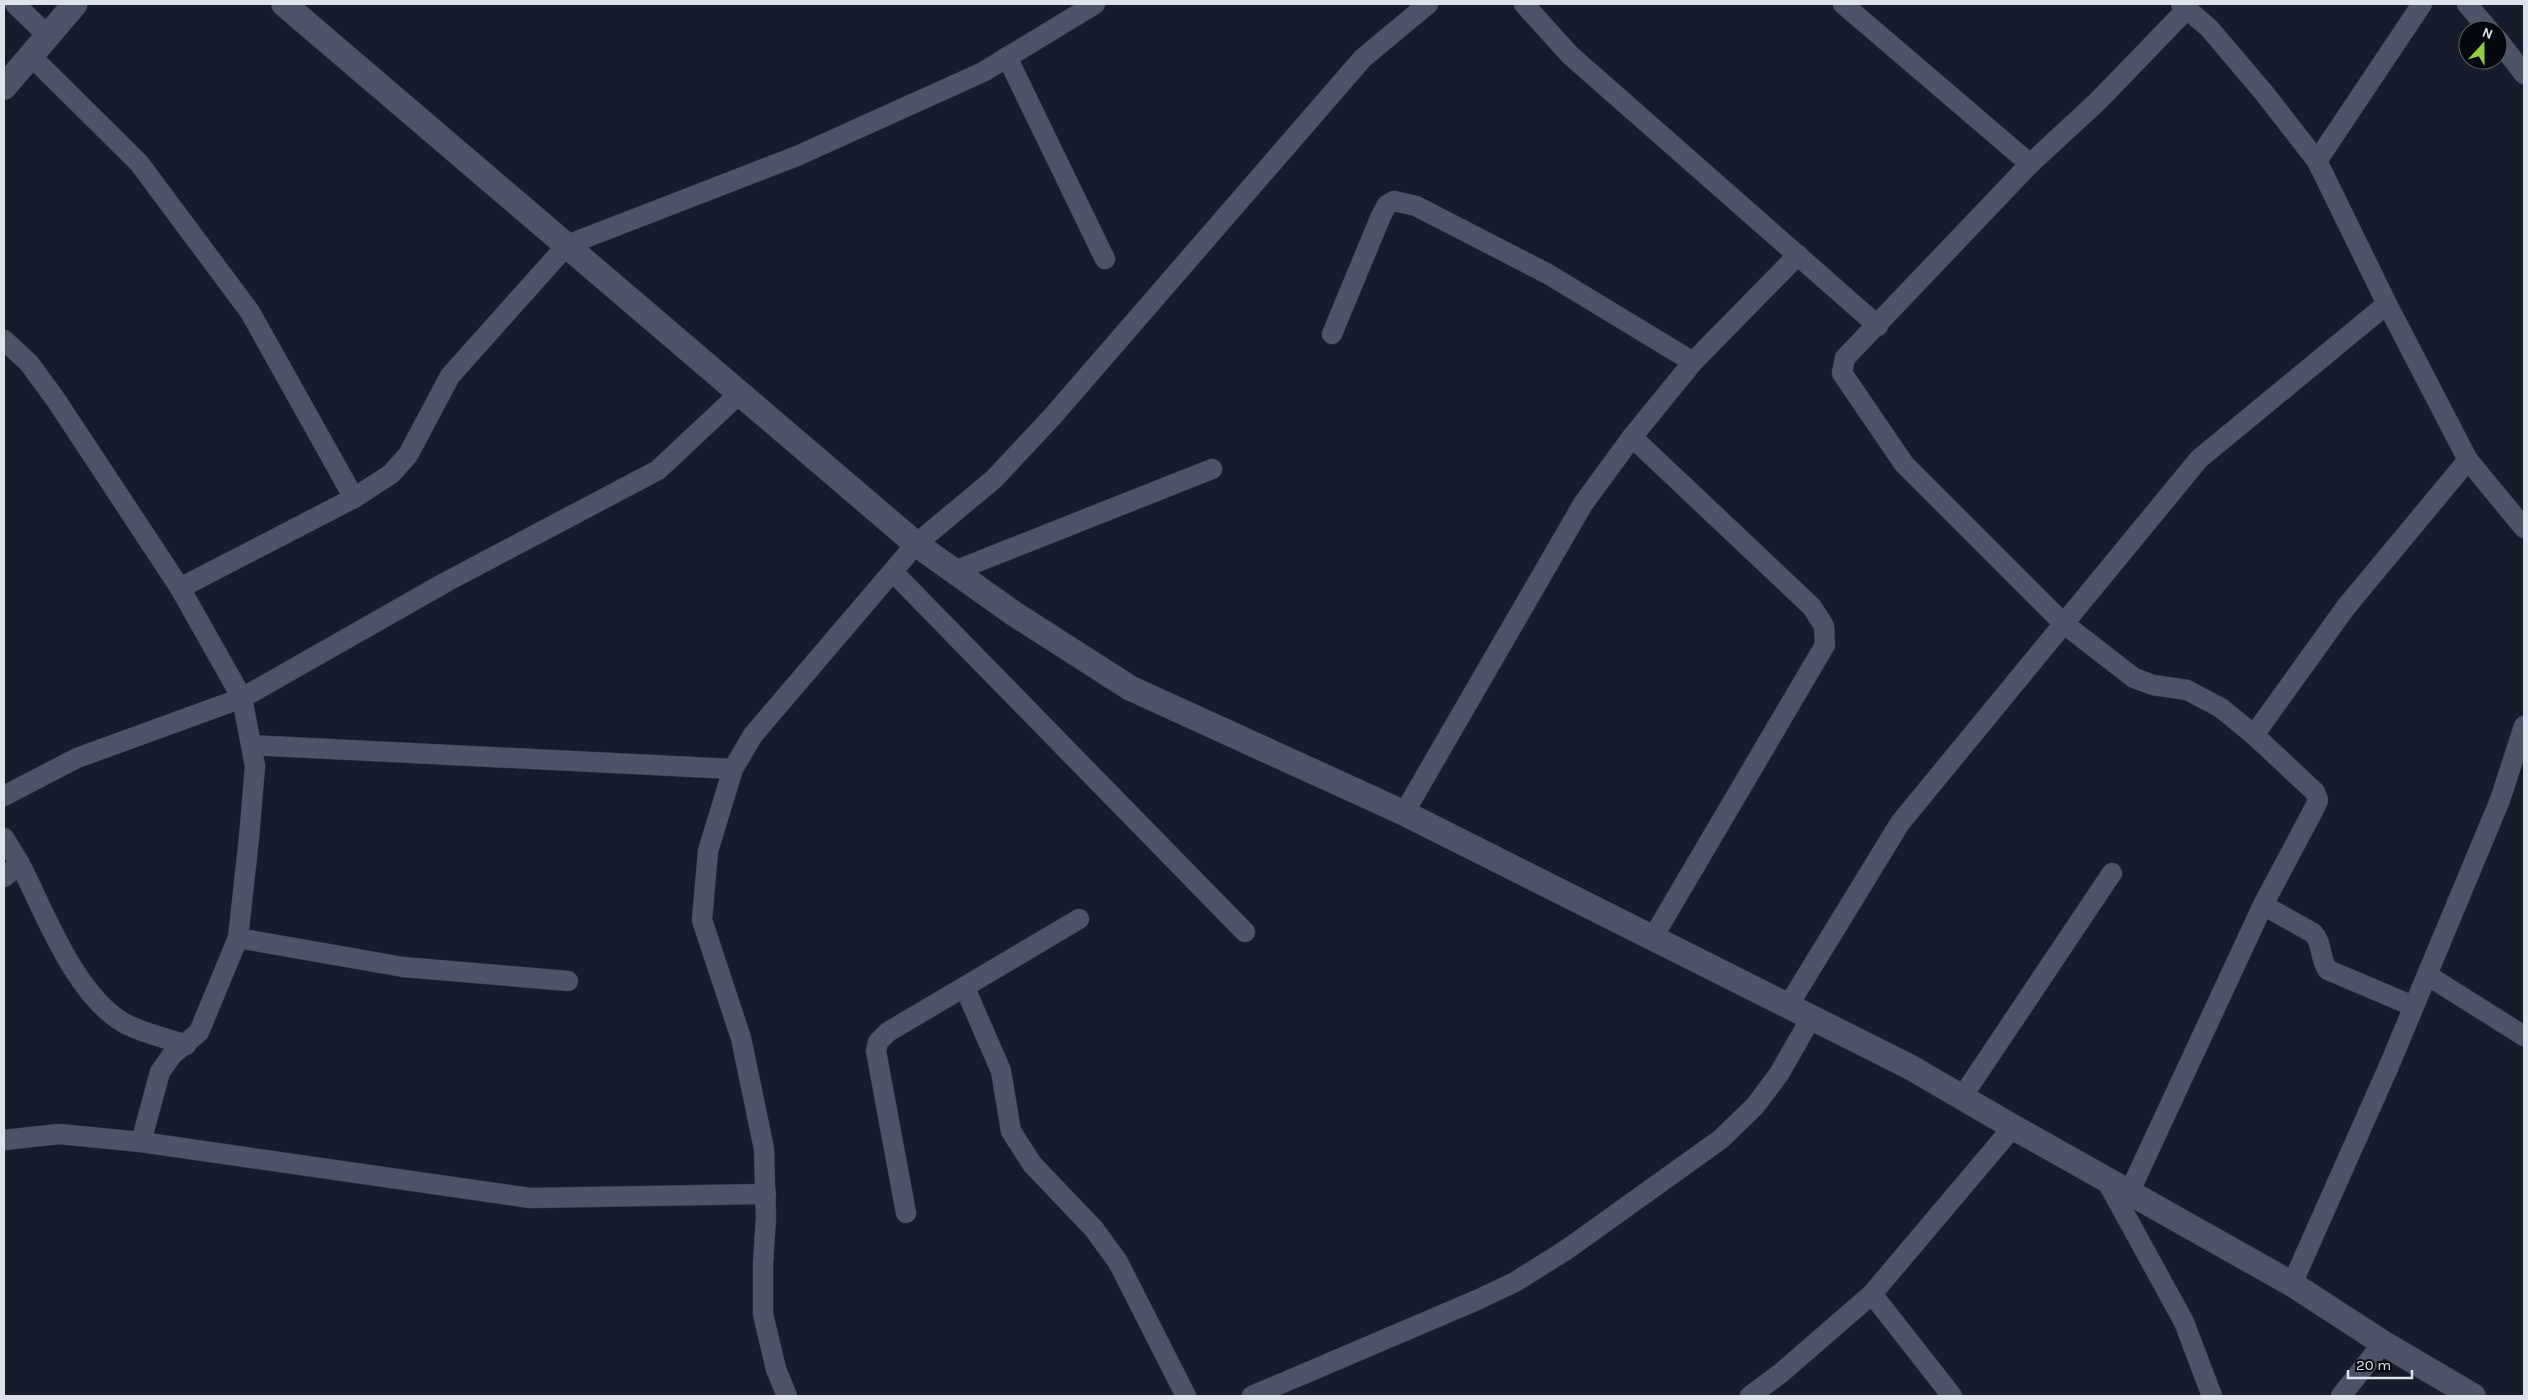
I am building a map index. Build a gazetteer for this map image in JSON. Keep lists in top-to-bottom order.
{
  "scale_bar": "20 m",
  "north": "top"
}
